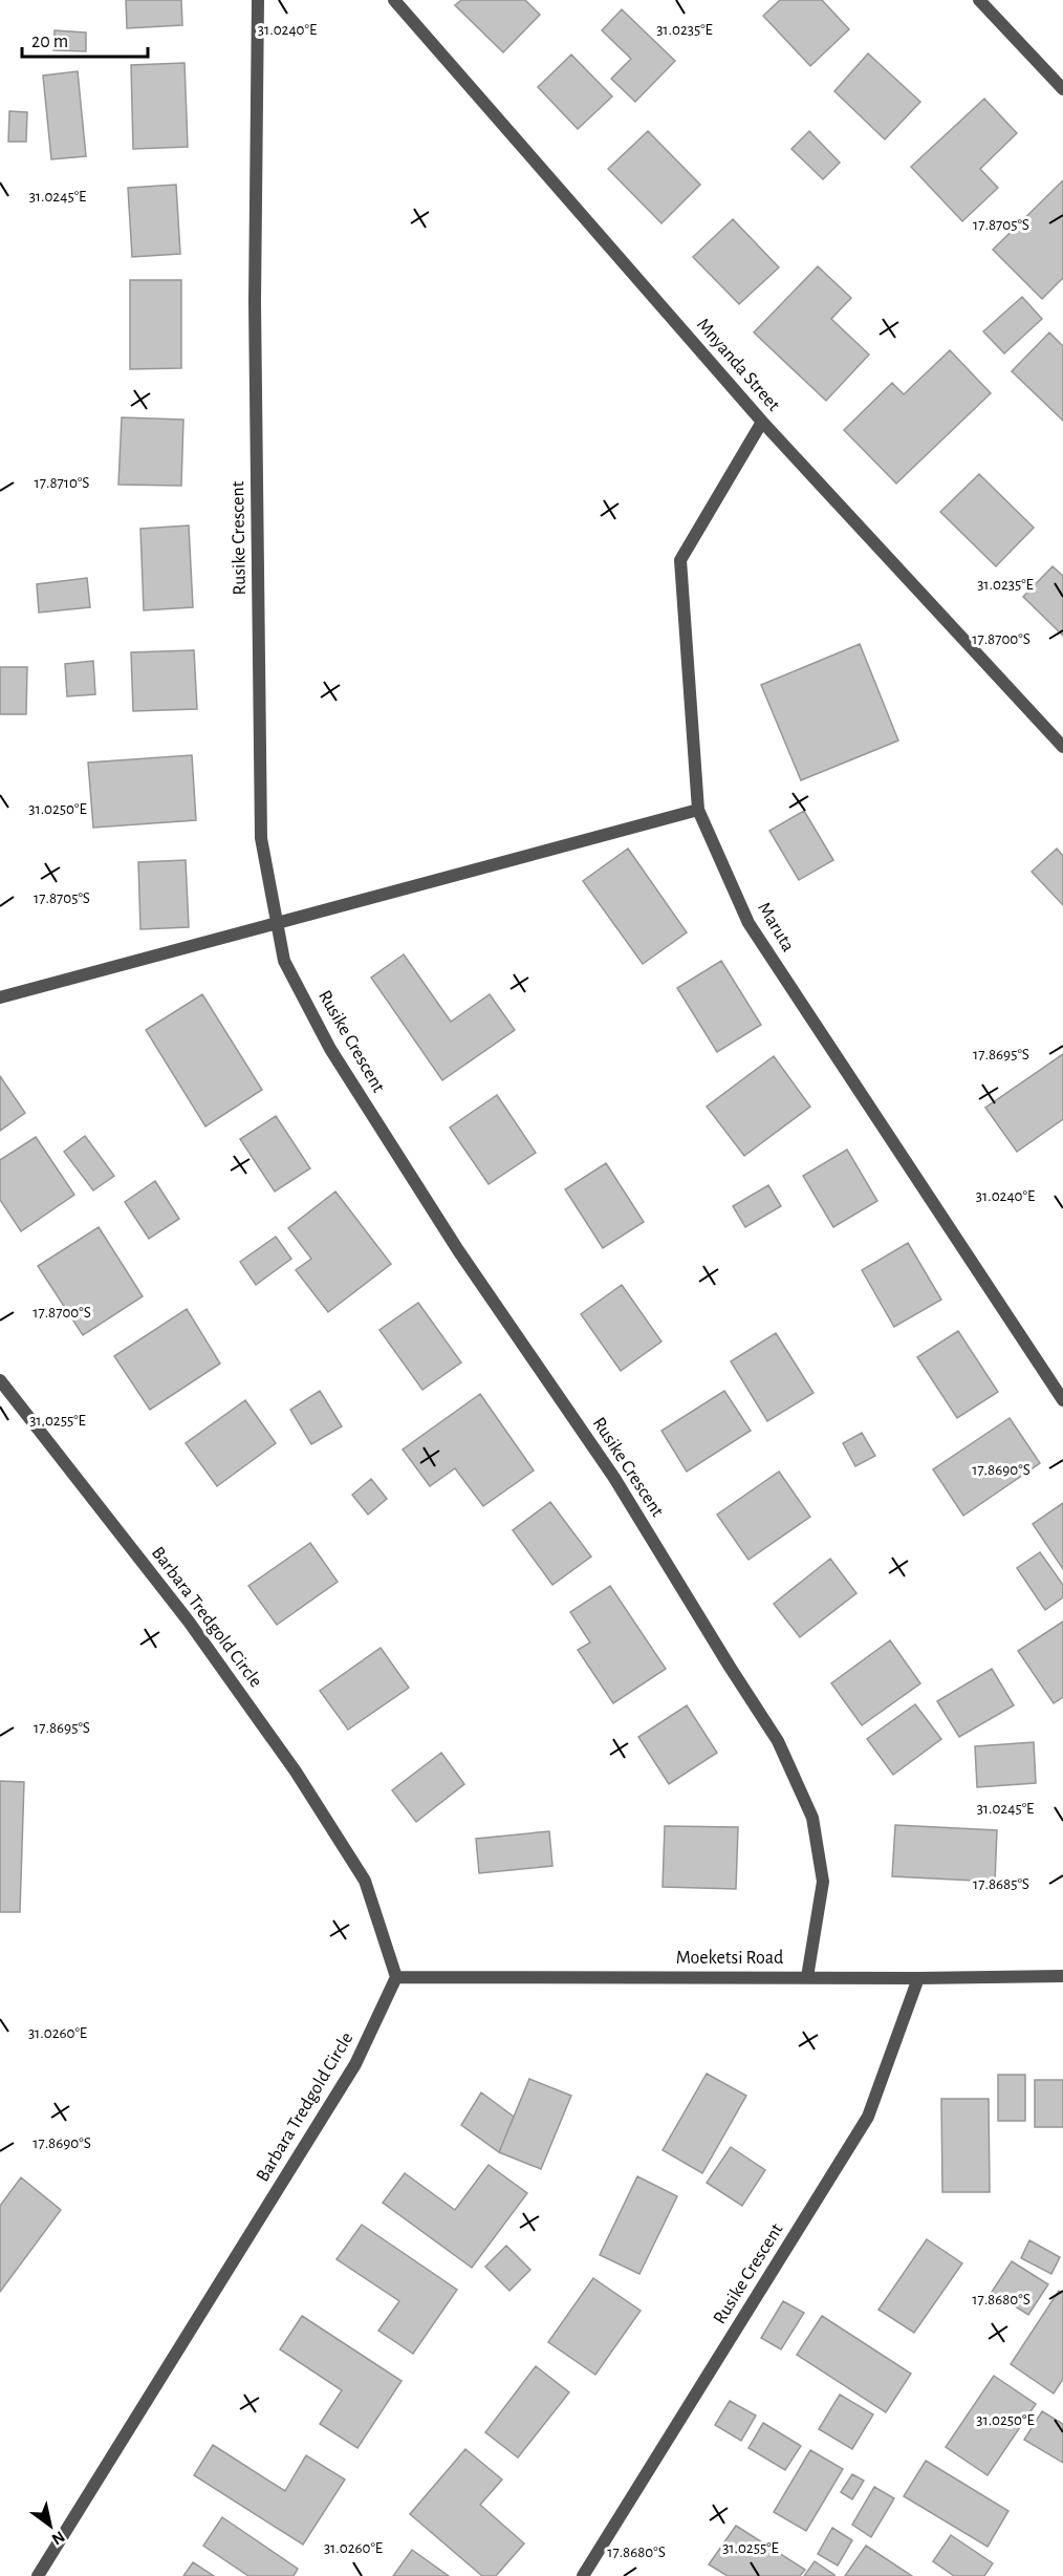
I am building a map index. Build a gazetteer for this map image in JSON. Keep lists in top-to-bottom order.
{
  "streets": {
    "street": [
      "Mnyanda Street",
      "Rusike Crescent",
      "Maruta",
      "Barbara Tredgold Circle",
      "Moeketsi Road"
    ]
  },
  "crossings": [
    ["Mnyanda Street", "Maruta"],
    ["Rusike Crescent", "Moeketsi Road"],
    ["Barbara Tredgold Circle", "Moeketsi Road"]
  ],
  "scale_bar": "20 m",
  "north": "bottom right",
  "coordinates": [
    "31.0240°E",
    "31.0235°E",
    "31.0245°E",
    "17.8705°S",
    "17.8710°S",
    "17.8700°S",
    "31.0250°E",
    "17.8695°S",
    "31.0255°E",
    "17.8690°S",
    "17.8685°S",
    "31.0260°E",
    "17.8680°S"
  ]
}
